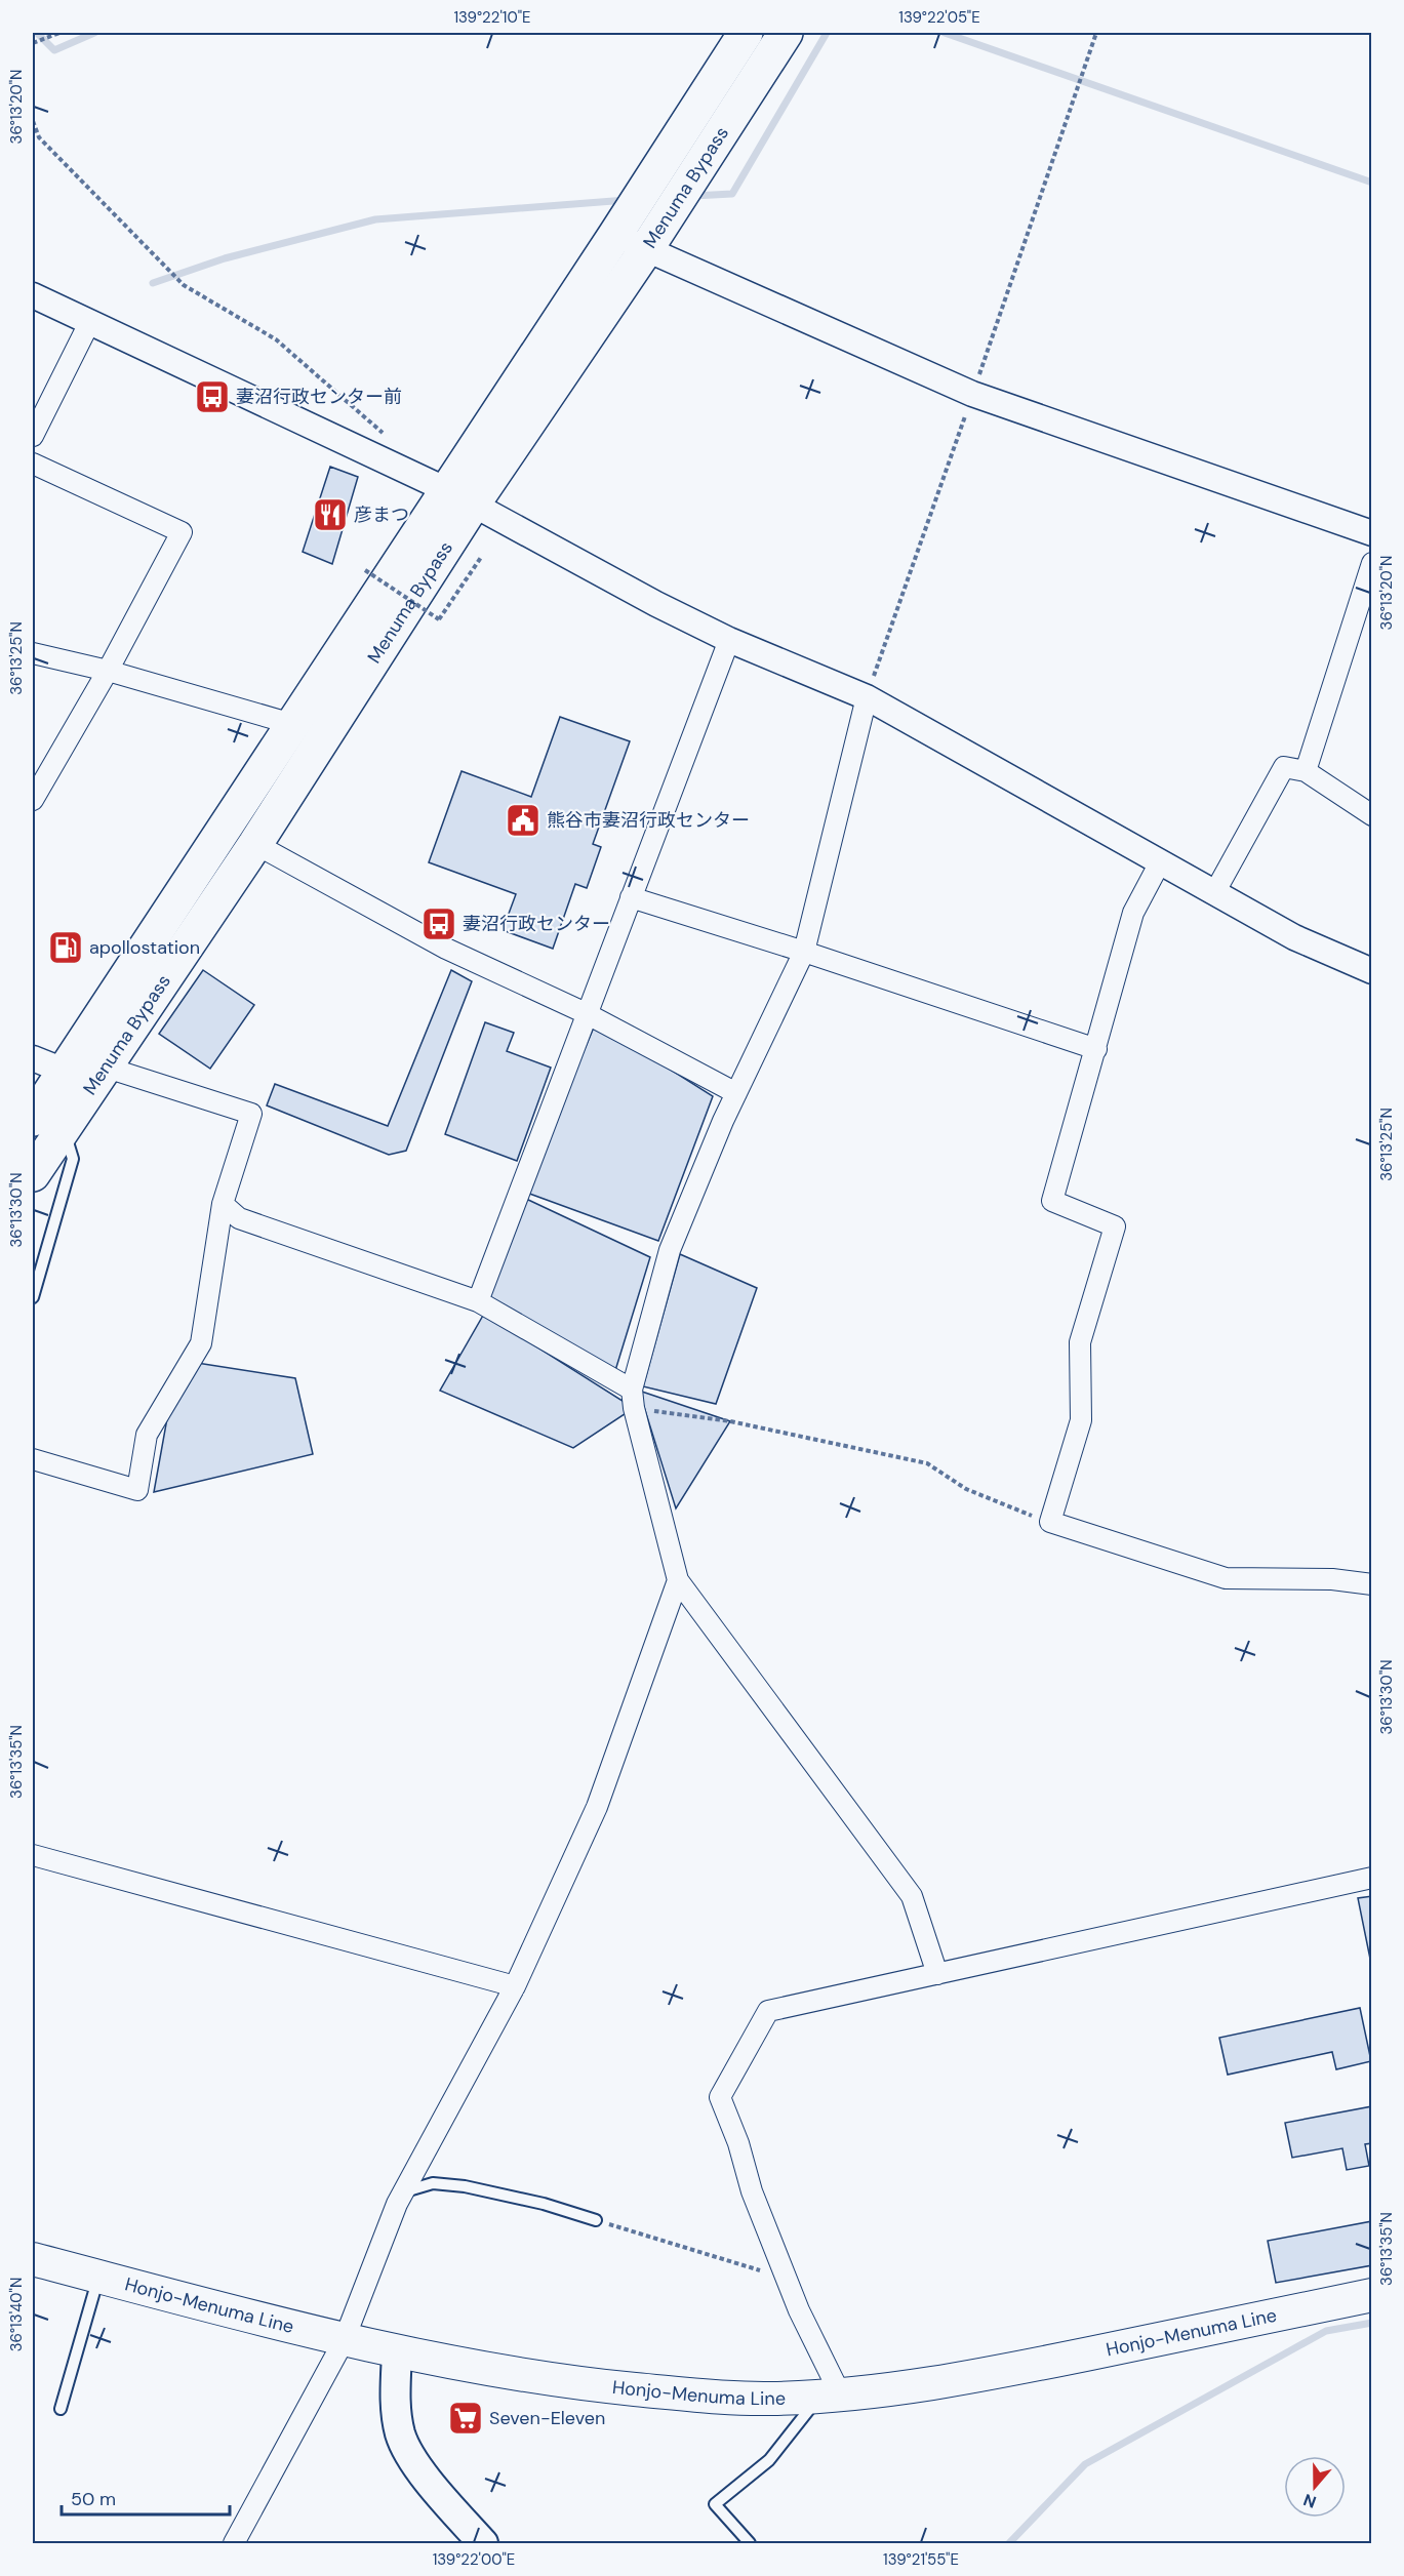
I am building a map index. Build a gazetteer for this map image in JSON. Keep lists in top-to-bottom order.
{
  "streets": {
    "highway": ["Menuma Bypass"],
    "main road": ["Honjo-Menuma Line"]
  },
  "places": {
    "bus stop": ["妻沼行政センター前", "妻沼行政センター"],
    "restaurant": ["彦まつ"],
    "public building": ["熊谷市妻沼行政センター"],
    "fuel station": ["apollostation"],
    "supermarket": ["Seven-Eleven"]
  },
  "scale_bar": "50 m",
  "north": "bottom",
  "coordinates": [
    "139°22'10\"E",
    "139°22'05\"E",
    "36°13'20\"N",
    "36°13'25\"N",
    "36°13'30\"N",
    "36°13'35\"N",
    "36°13'40\"N",
    "139°22'00\"E",
    "139°21'55\"E"
  ]
}
